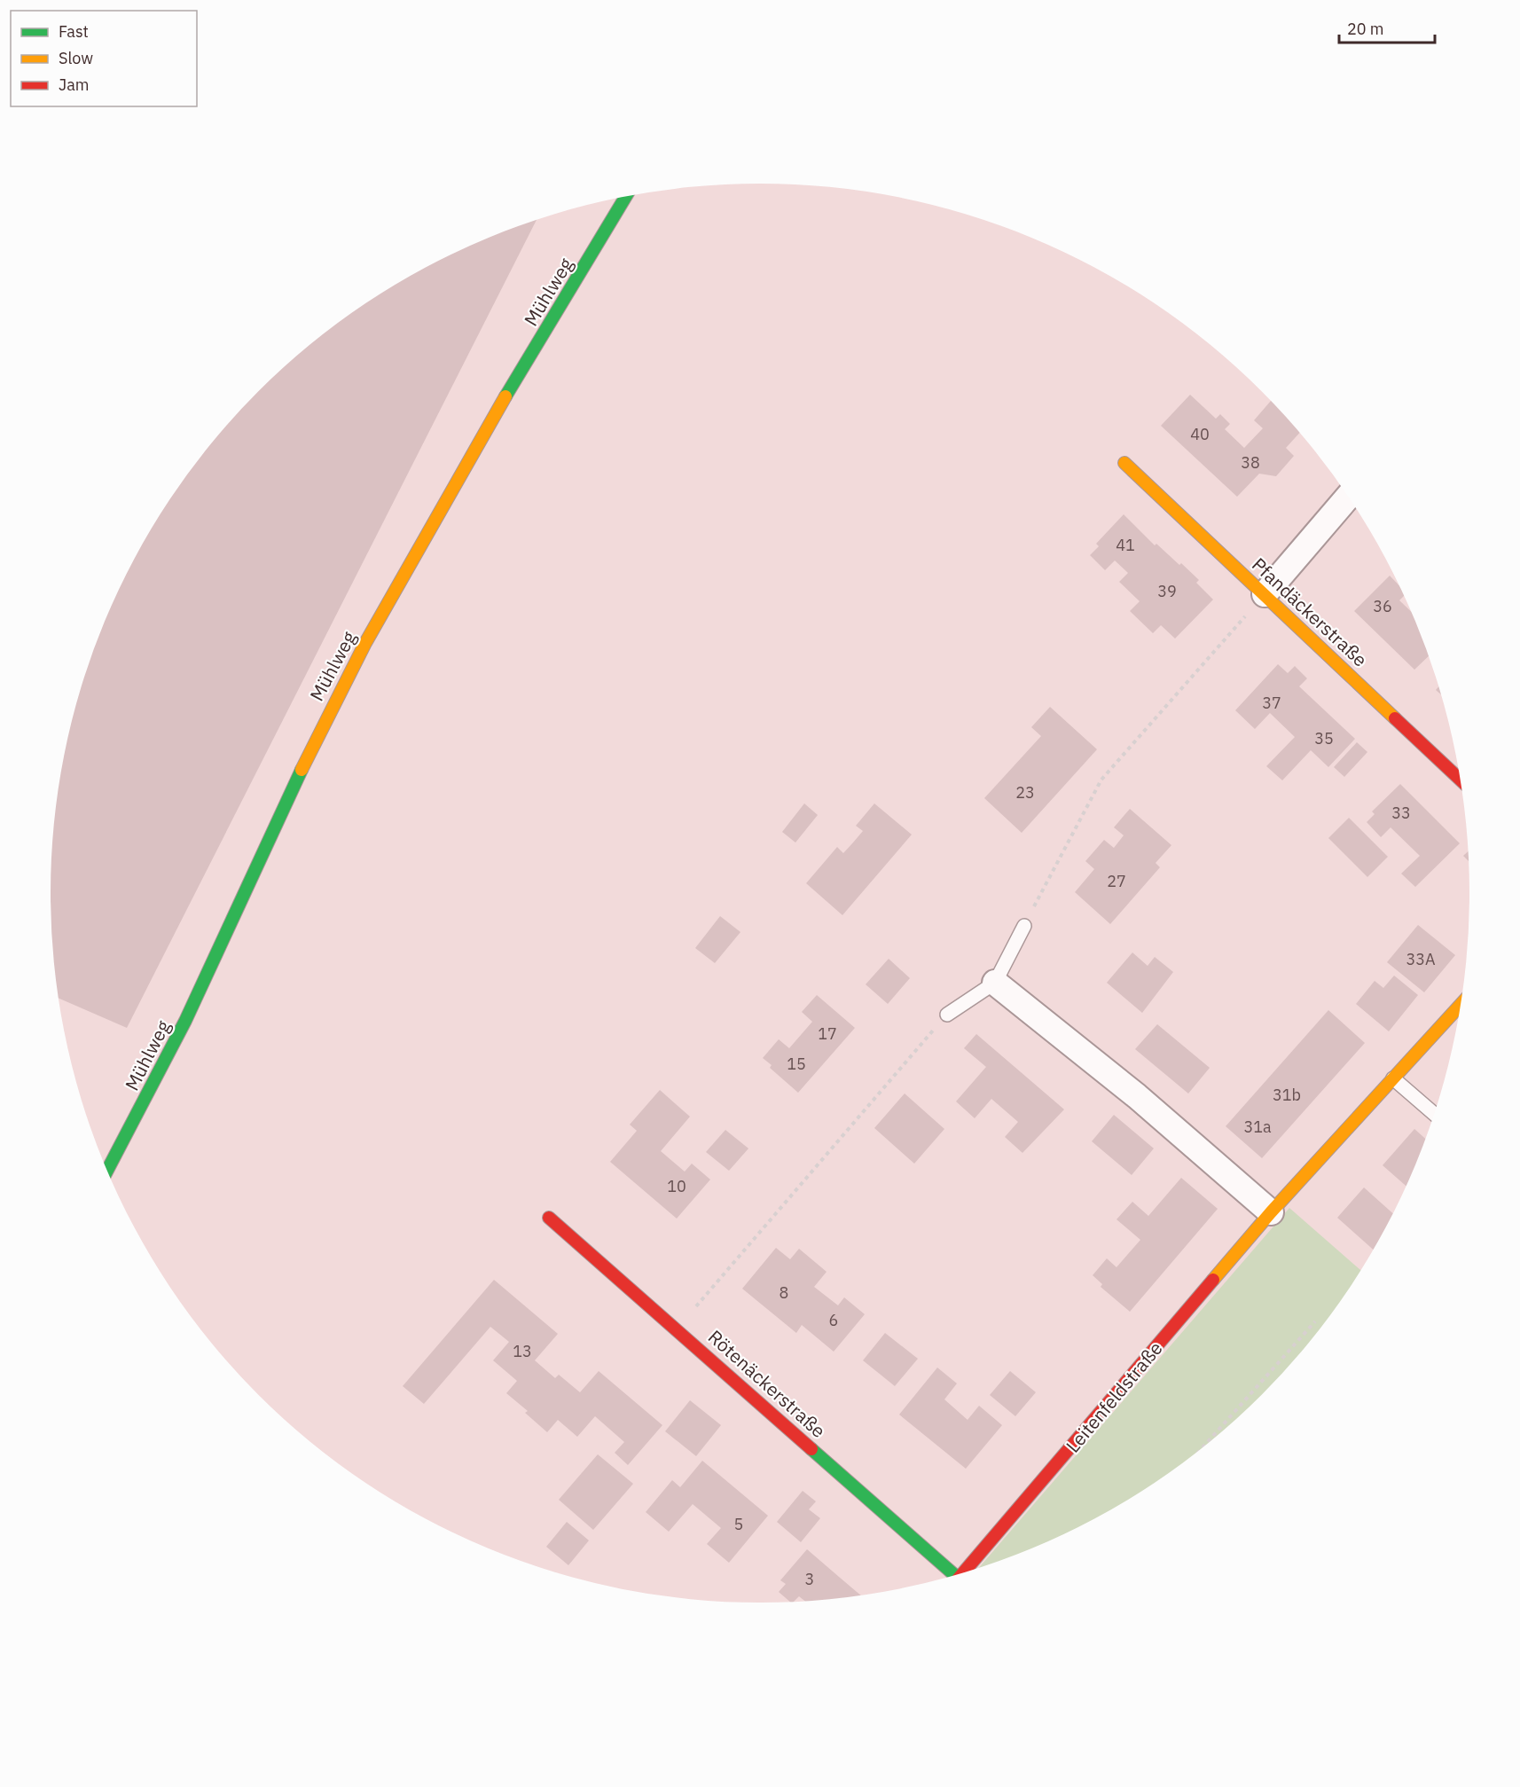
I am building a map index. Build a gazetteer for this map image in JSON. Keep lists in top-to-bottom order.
{
  "streets": {
    "street": [
      "Mühlweg",
      "Pfandäckerstraße",
      "Rötenäckerstraße",
      "Leitenfeldstraße"
    ]
  },
  "house_numbers": [
    "40",
    "38",
    "41",
    "39",
    "36",
    "37",
    "35",
    "23",
    "33",
    "27",
    "33A",
    "17",
    "15",
    "31b",
    "31a",
    "10",
    "8",
    "6",
    "13",
    "5",
    "3"
  ],
  "legend": ["Fast", "Slow", "Jam"],
  "scale_bar": "20 m"
}
